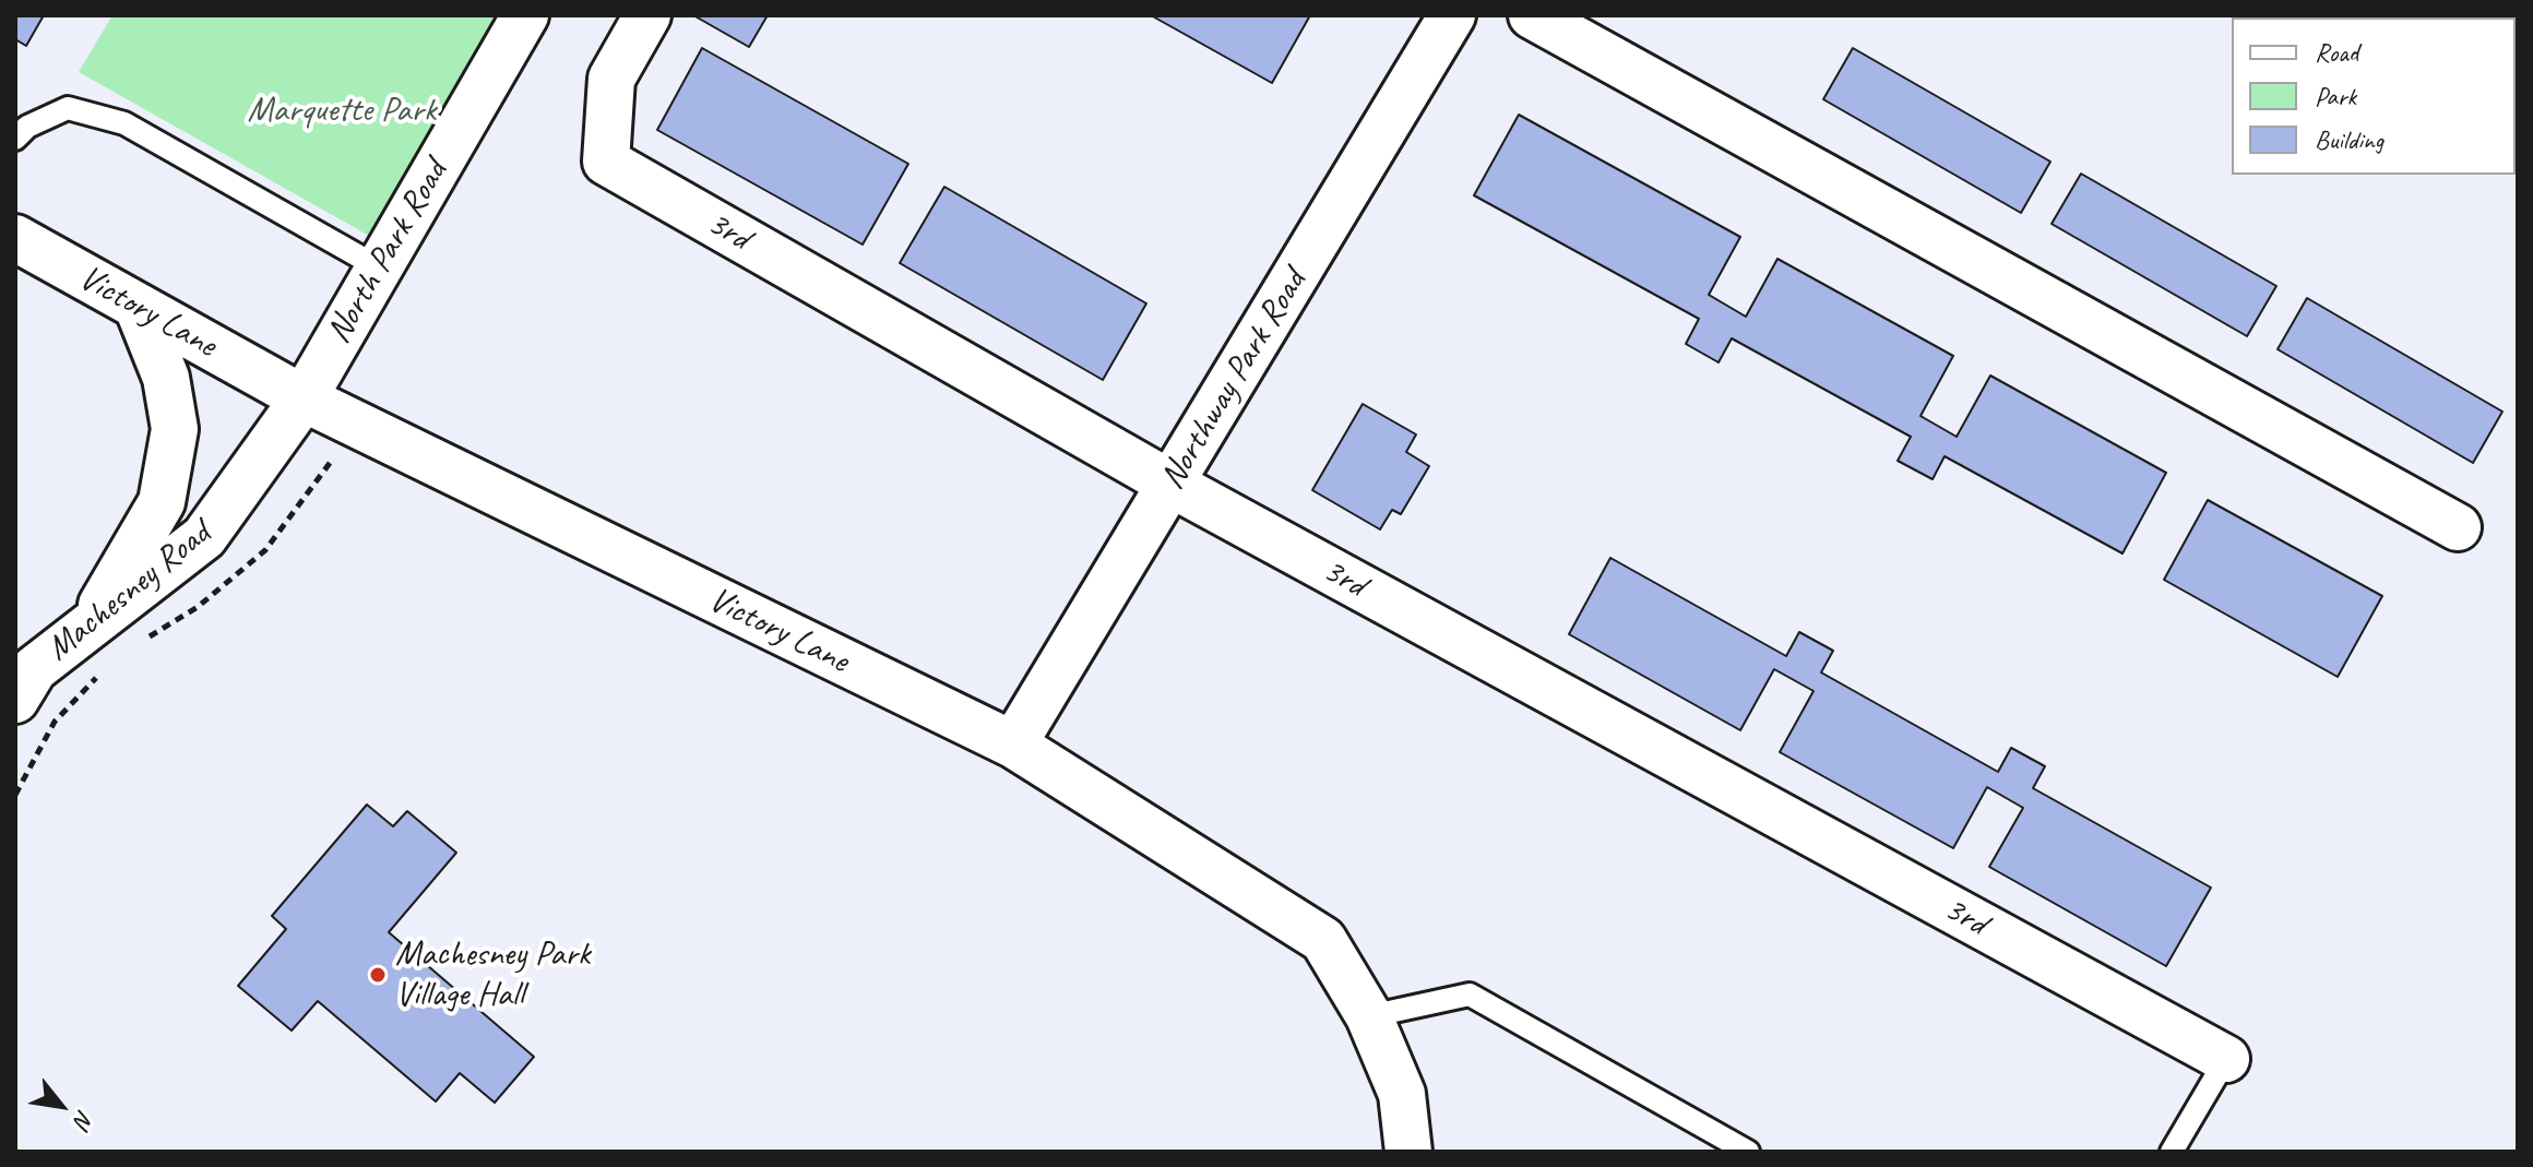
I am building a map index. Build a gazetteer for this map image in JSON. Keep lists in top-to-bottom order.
{
  "streets": {
    "street": [
      "3rd",
      "North Park Road",
      "Victory Lane",
      "Northway Park Road",
      "Machesney Road"
    ]
  },
  "crossings": [
    ["3rd", "Northway Park Road"],
    ["North Park Road", "Victory Lane"],
    ["North Park Road", "Machesney Road"],
    ["Victory Lane", "Northway Park Road"],
    ["Victory Lane", "Machesney Road"]
  ],
  "parks": ["Marquette Park"],
  "places": ["Machesney Park Village Hall"],
  "legend": ["Road", "Park", "Building"],
  "north": "bottom right"
}
